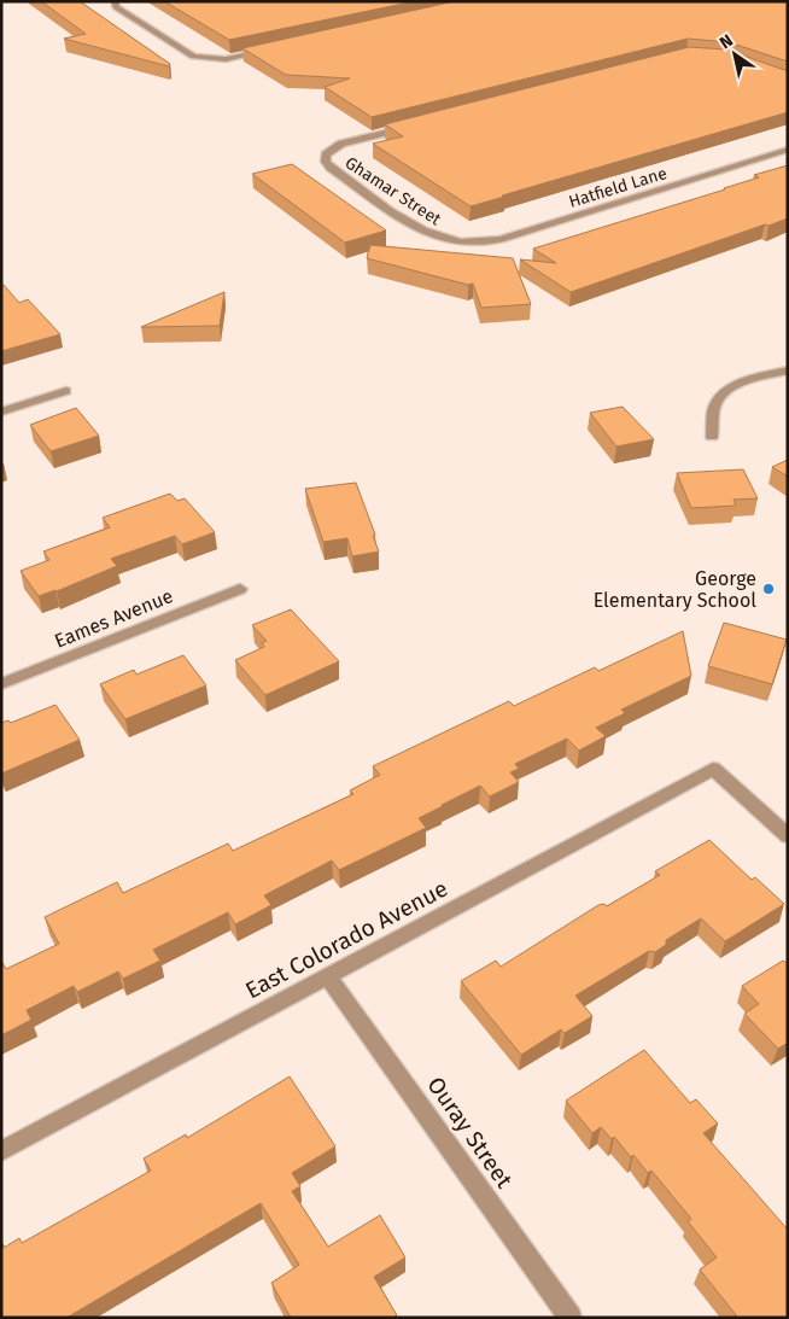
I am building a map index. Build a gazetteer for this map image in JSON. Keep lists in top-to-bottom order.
{
  "streets": {
    "street": [
      "Hatfield Lane",
      "Ghamar Street",
      "Eames Avenue",
      "East Colorado Avenue",
      "Ouray Street"
    ]
  },
  "crossings": [
    ["Hatfield Lane", "Ghamar Street"],
    ["East Colorado Avenue", "Ouray Street"]
  ],
  "places": ["George Elementary School"],
  "north": "top left"
}
